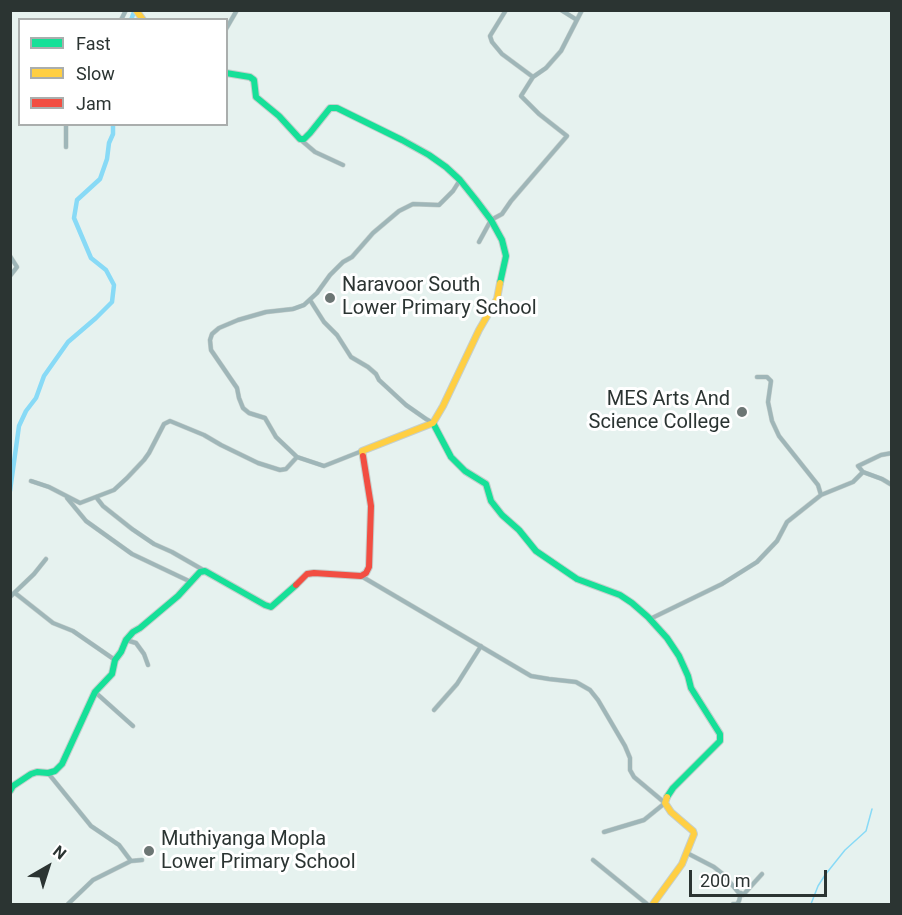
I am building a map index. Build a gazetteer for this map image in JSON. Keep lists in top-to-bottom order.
{
  "places": ["Naravoor South Lower Primary School", "MES Arts And Science College", "Muthiyanga Mopla Lower Primary School"],
  "legend": ["Fast", "Slow", "Jam"],
  "scale_bar": "200 m",
  "north": "top right"
}
